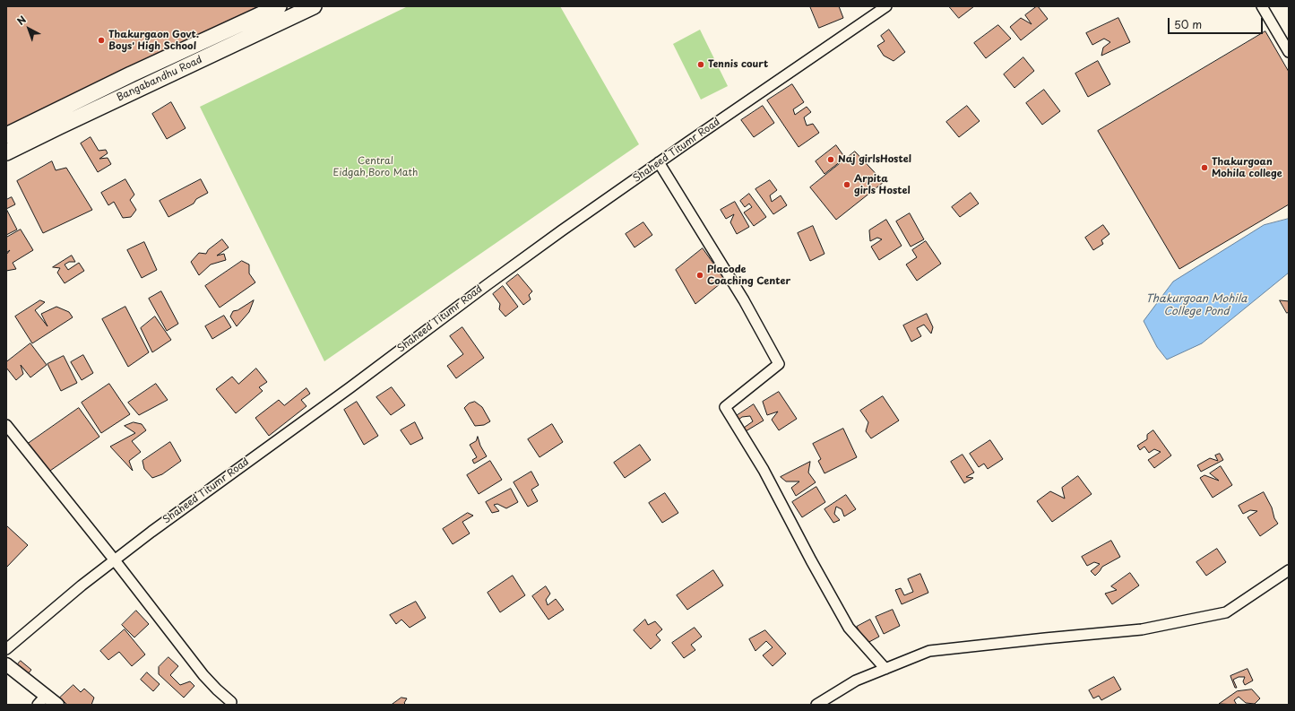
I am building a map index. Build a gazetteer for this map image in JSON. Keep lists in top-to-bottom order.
{
  "streets": {
    "main road": ["Bangabandhu Road"],
    "street": ["Shaheed Titumr Road"]
  },
  "water": ["Thakurgoan Mohila College Pond"],
  "parks": ["Central Eidgah,Boro Math"],
  "places": [
    "Thakurgaon Govt. Boys' High School",
    "Tennis court",
    "Naj girlsHostel",
    "Thakurgoan Mohila college",
    "Arpita girls Hostel",
    "Placode Coaching Center"
  ],
  "scale_bar": "50 m",
  "north": "top left"
}
